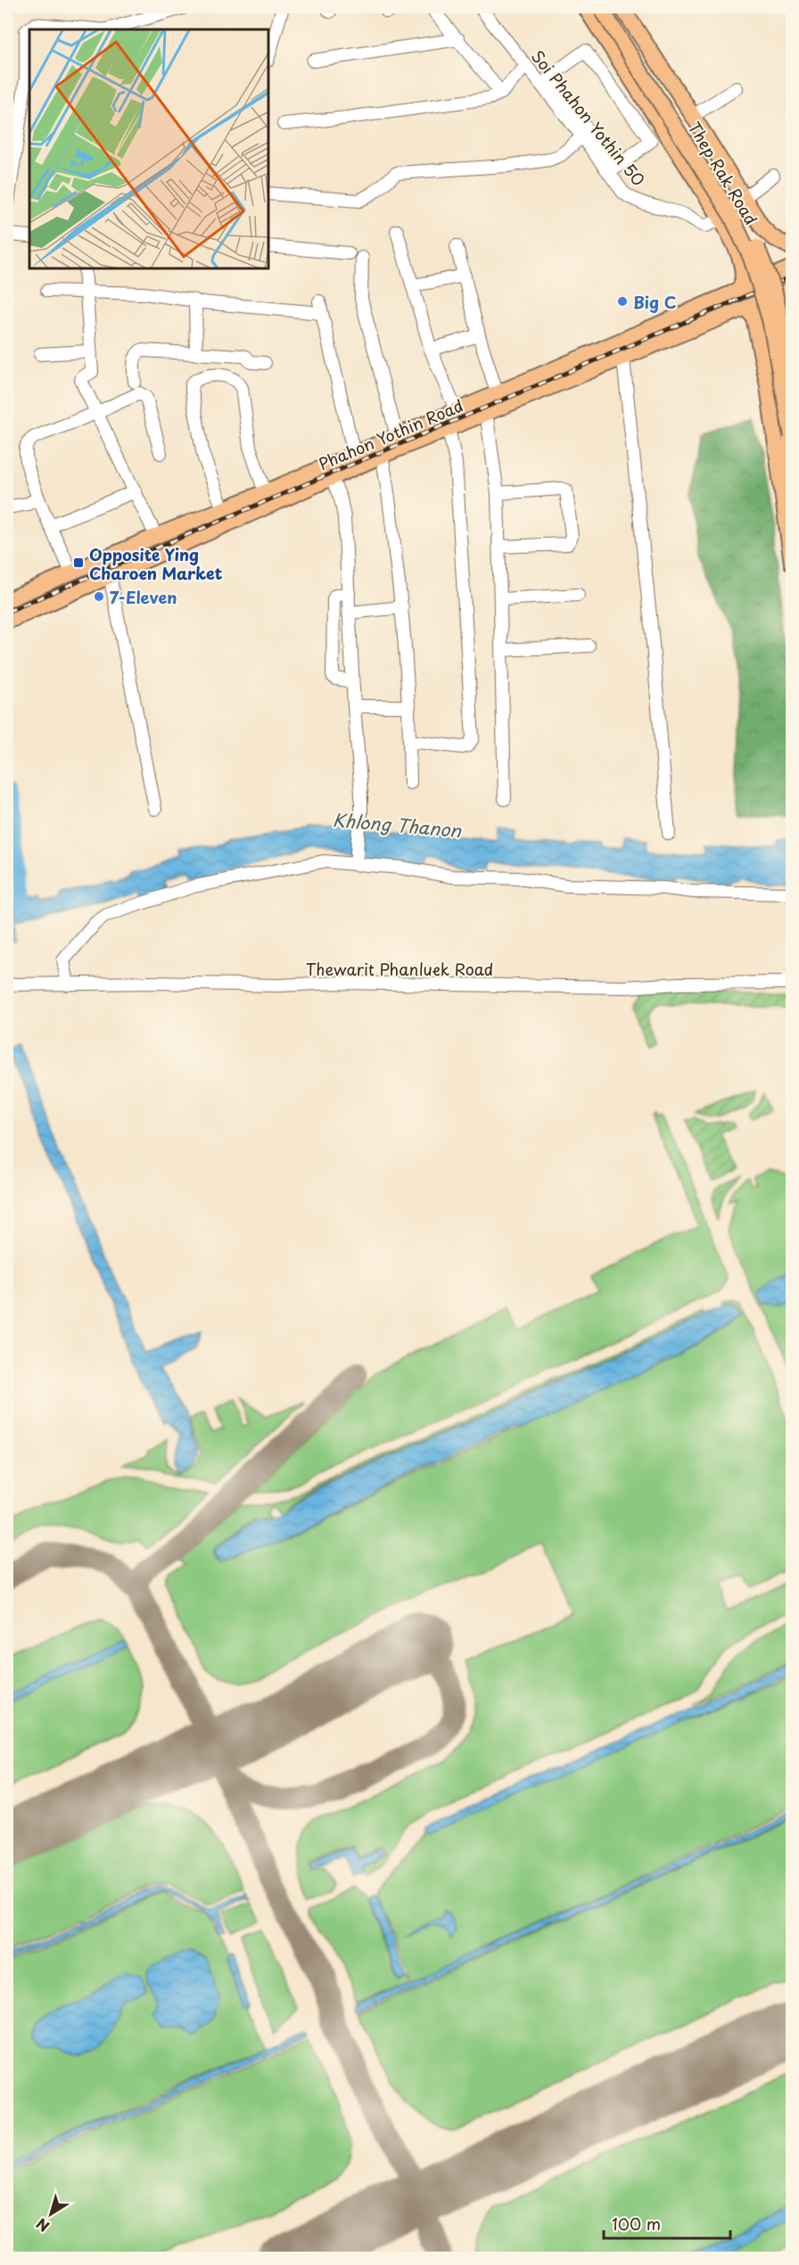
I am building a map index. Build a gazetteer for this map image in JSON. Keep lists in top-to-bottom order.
{
  "streets": {
    "main road": ["Thep Rak Road", "Phahon Yothin Road"],
    "street": ["Soi Phahon Yothin 50", "Thewarit Phanluek Road"]
  },
  "crossings": [
    ["Soi Phahon Yothin 50", "Thep Rak Road"],
    ["Thep Rak Road", "Phahon Yothin Road"]
  ],
  "water": ["Khlong Thanon"],
  "places": {
    "other": ["Big C", "7-Eleven"],
    "transit": ["Opposite Ying Charoen Market"]
  },
  "scale_bar": "100 m",
  "north": "bottom left"
}
